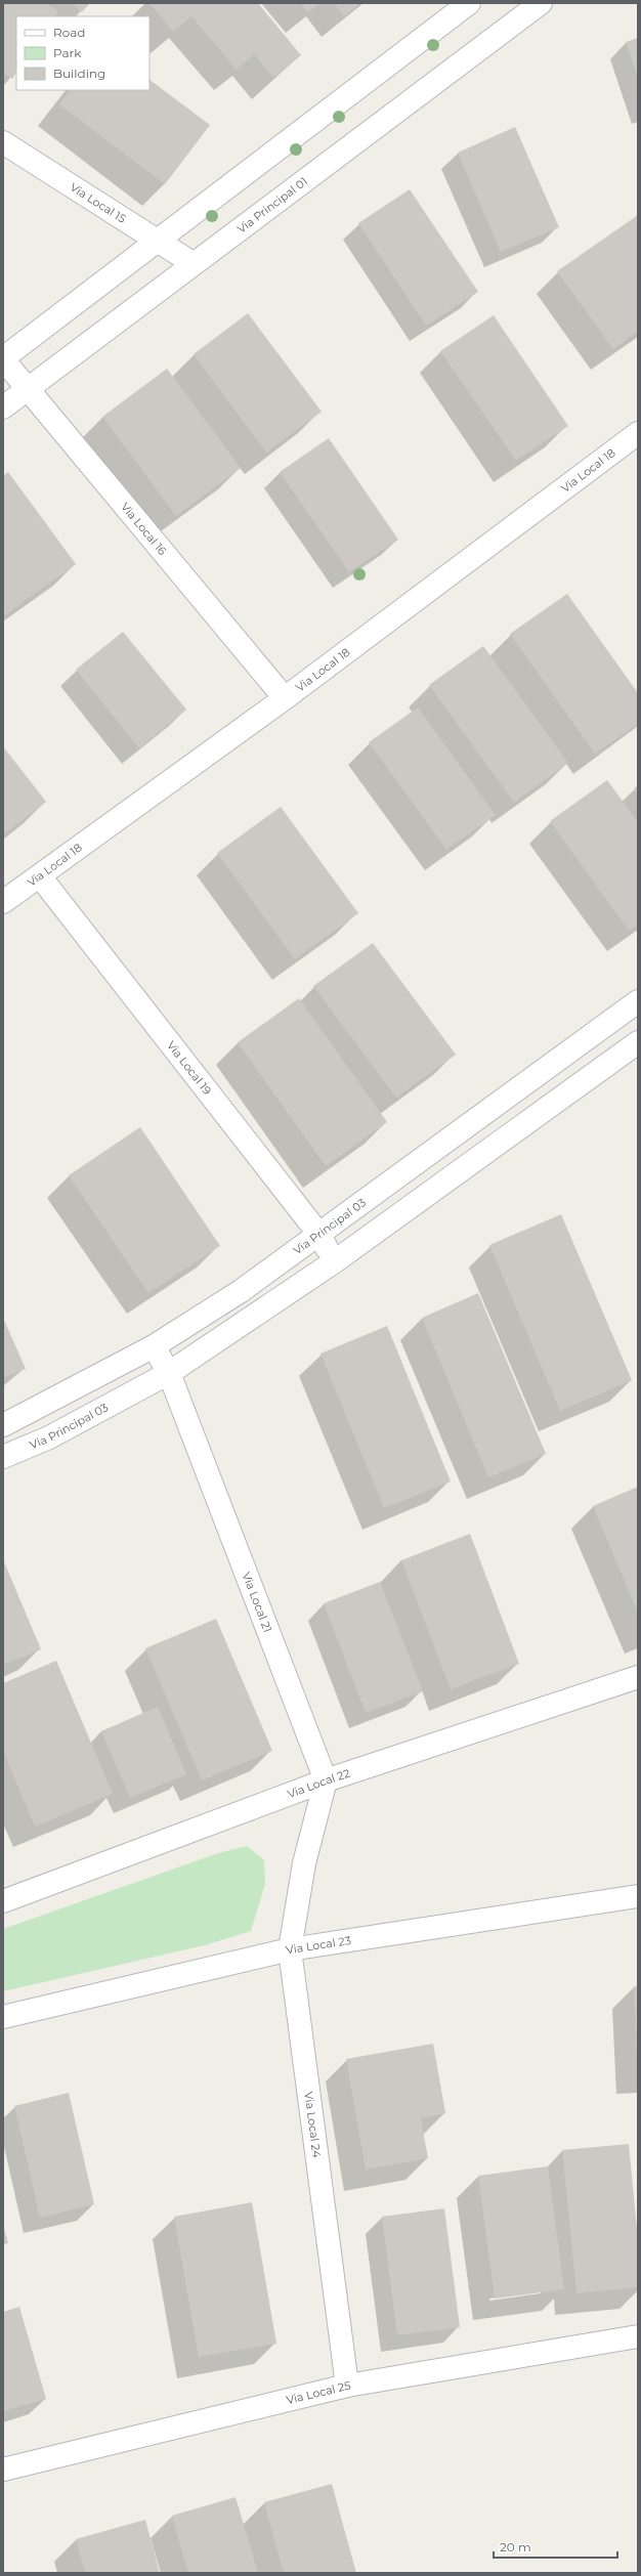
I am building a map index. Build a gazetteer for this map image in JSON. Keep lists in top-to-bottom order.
{
  "streets": {
    "street": [
      "Via Local 15",
      "Via Principal 01",
      "Via Local 18",
      "Via Local 16",
      "Via Local 19",
      "Via Principal 03",
      "Via Local 21",
      "Via Local 22",
      "Via Local 23",
      "Via Local 24",
      "Via Local 25"
    ]
  },
  "crossings": [
    ["Via Local 15", "Via Principal 01"],
    ["Via Principal 01", "Via Local 16"],
    ["Via Local 18", "Via Local 16"],
    ["Via Local 18", "Via Local 19"],
    ["Via Local 19", "Via Principal 03"],
    ["Via Principal 03", "Via Local 21"],
    ["Via Local 21", "Via Local 22"],
    ["Via Local 21", "Via Local 24"],
    ["Via Local 22", "Via Local 24"],
    ["Via Local 23", "Via Local 24"],
    ["Via Local 24", "Via Local 25"]
  ],
  "legend": ["Road", "Park", "Building"],
  "scale_bar": "20 m"
}
